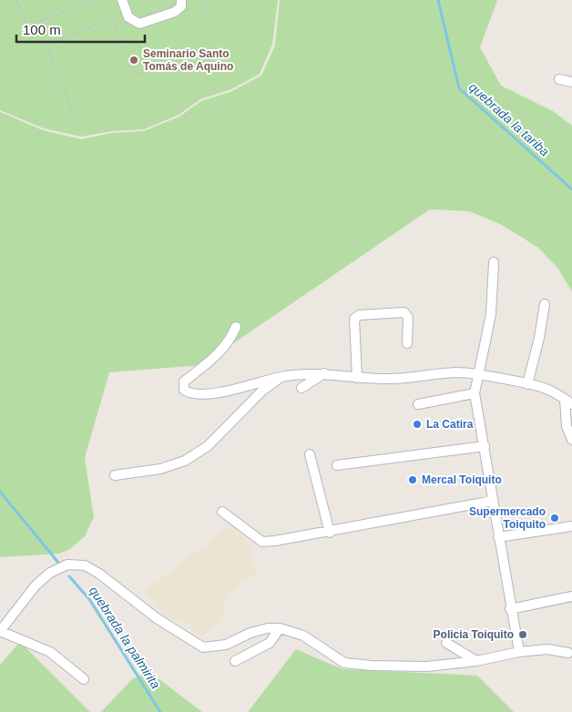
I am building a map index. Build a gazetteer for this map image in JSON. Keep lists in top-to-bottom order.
{
  "water": ["quebrada la tariba", "quebrada la palmirita"],
  "places": [
    "Seminario Santo Tomás de Aquino",
    "La Catira",
    "Mercal Toiquito",
    "Supermercado Toiquito",
    "Policia Toiquito"
  ],
  "scale_bar": "100 m"
}
